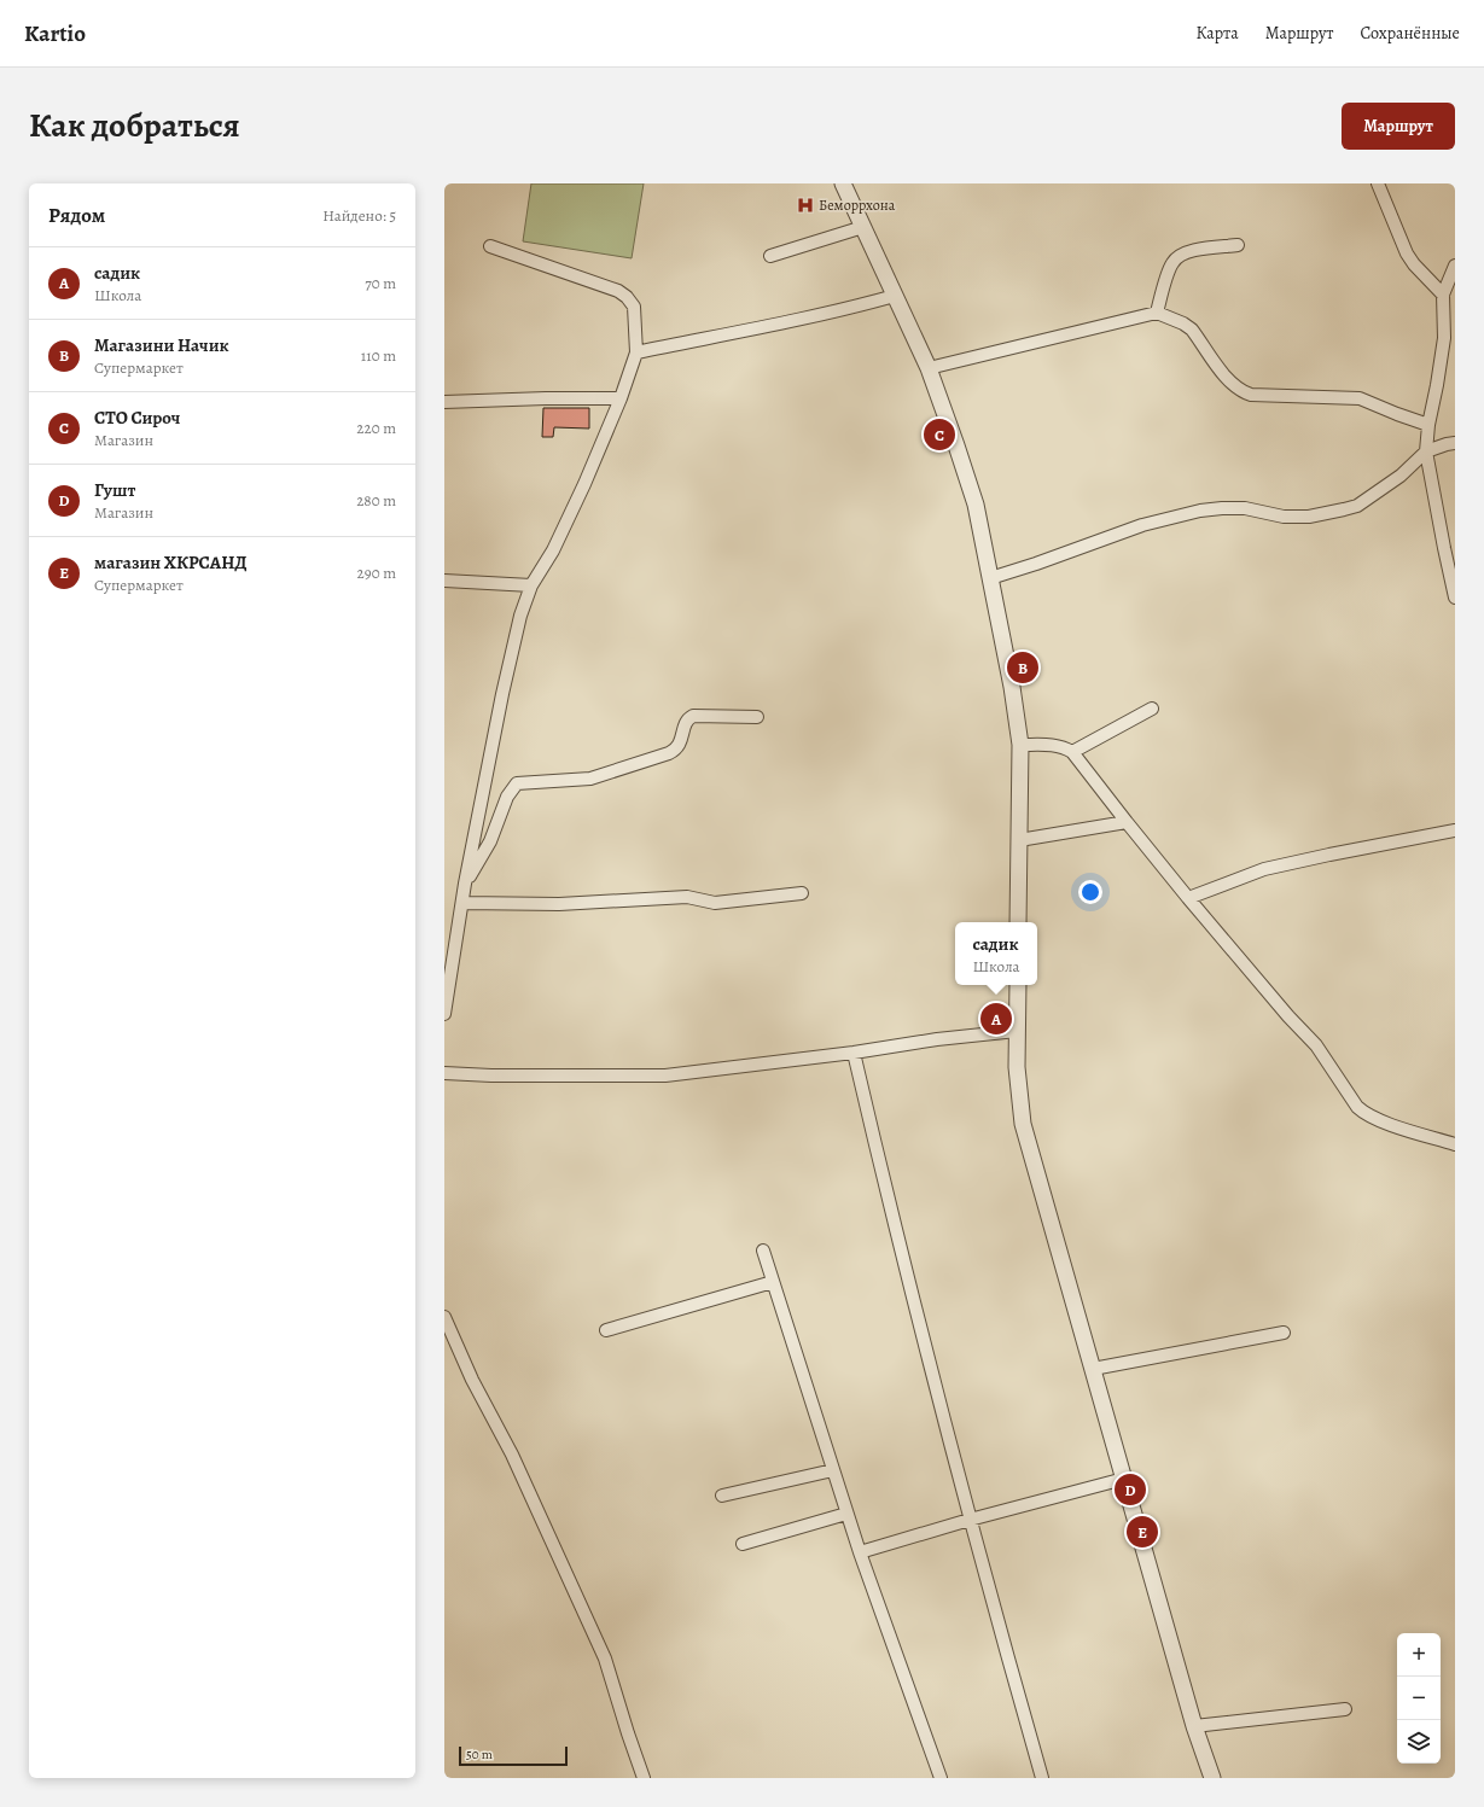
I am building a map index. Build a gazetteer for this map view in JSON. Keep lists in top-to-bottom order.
{
  "places": {
    "hospital": ["Беморрхона"]
  },
  "scale_bar": "50 m",
  "page": {
    "header": "Kartio",
    "nav": ["Карта", "Маршрут", "Сохранённые"],
    "title": "Как добраться",
    "buttons": "Маршрут",
    "heading": ["Рядом", "Найдено: 5"],
    "list": [
      {
        "mark": "A",
        "name": "садик",
        "note": "Школа",
        "value": "70 m"
      },
      {
        "mark": "B",
        "name": "Магазини Начик",
        "note": "Супермаркет",
        "value": "110 m"
      },
      {
        "mark": "C",
        "name": "СТО Сироч",
        "note": "Магазин",
        "value": "220 m"
      },
      {
        "mark": "D",
        "name": "Гушт",
        "note": "Магазин",
        "value": "280 m"
      },
      {
        "mark": "E",
        "name": "магазин ХКРСАНД",
        "note": "Супермаркет",
        "value": "290 m"
      }
    ],
    "pins": [
      "C",
      "B",
      "A",
      "D",
      "E"
    ],
    "popup": ["садик", "Школа"],
    "map_buttons": ["+", "−"],
    "scale": "50 m"
  }
}
